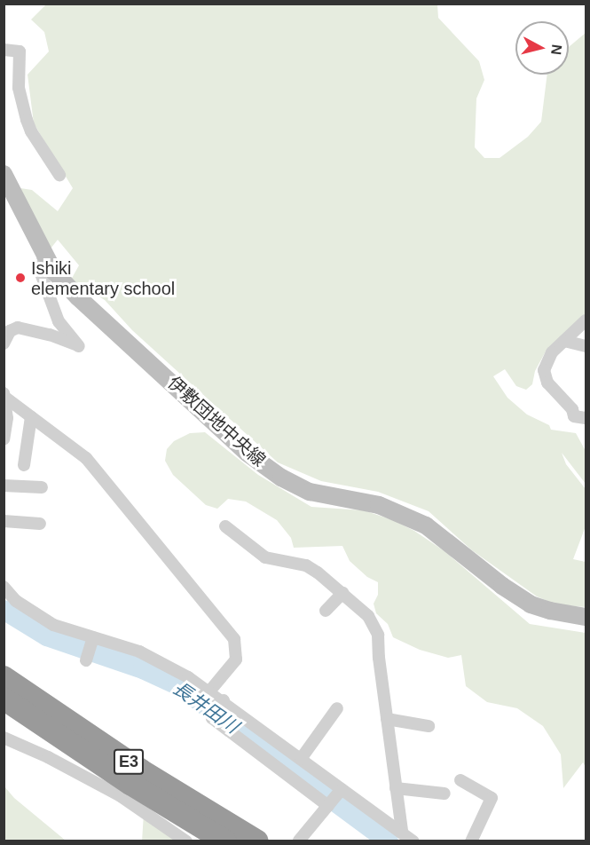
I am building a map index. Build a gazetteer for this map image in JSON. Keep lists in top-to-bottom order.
{
  "streets": {
    "highway": ["E3"],
    "street": ["伊敷団地中央線"]
  },
  "water": ["長井田川"],
  "places": ["Ishiki elementary school"],
  "north": "right"
}
